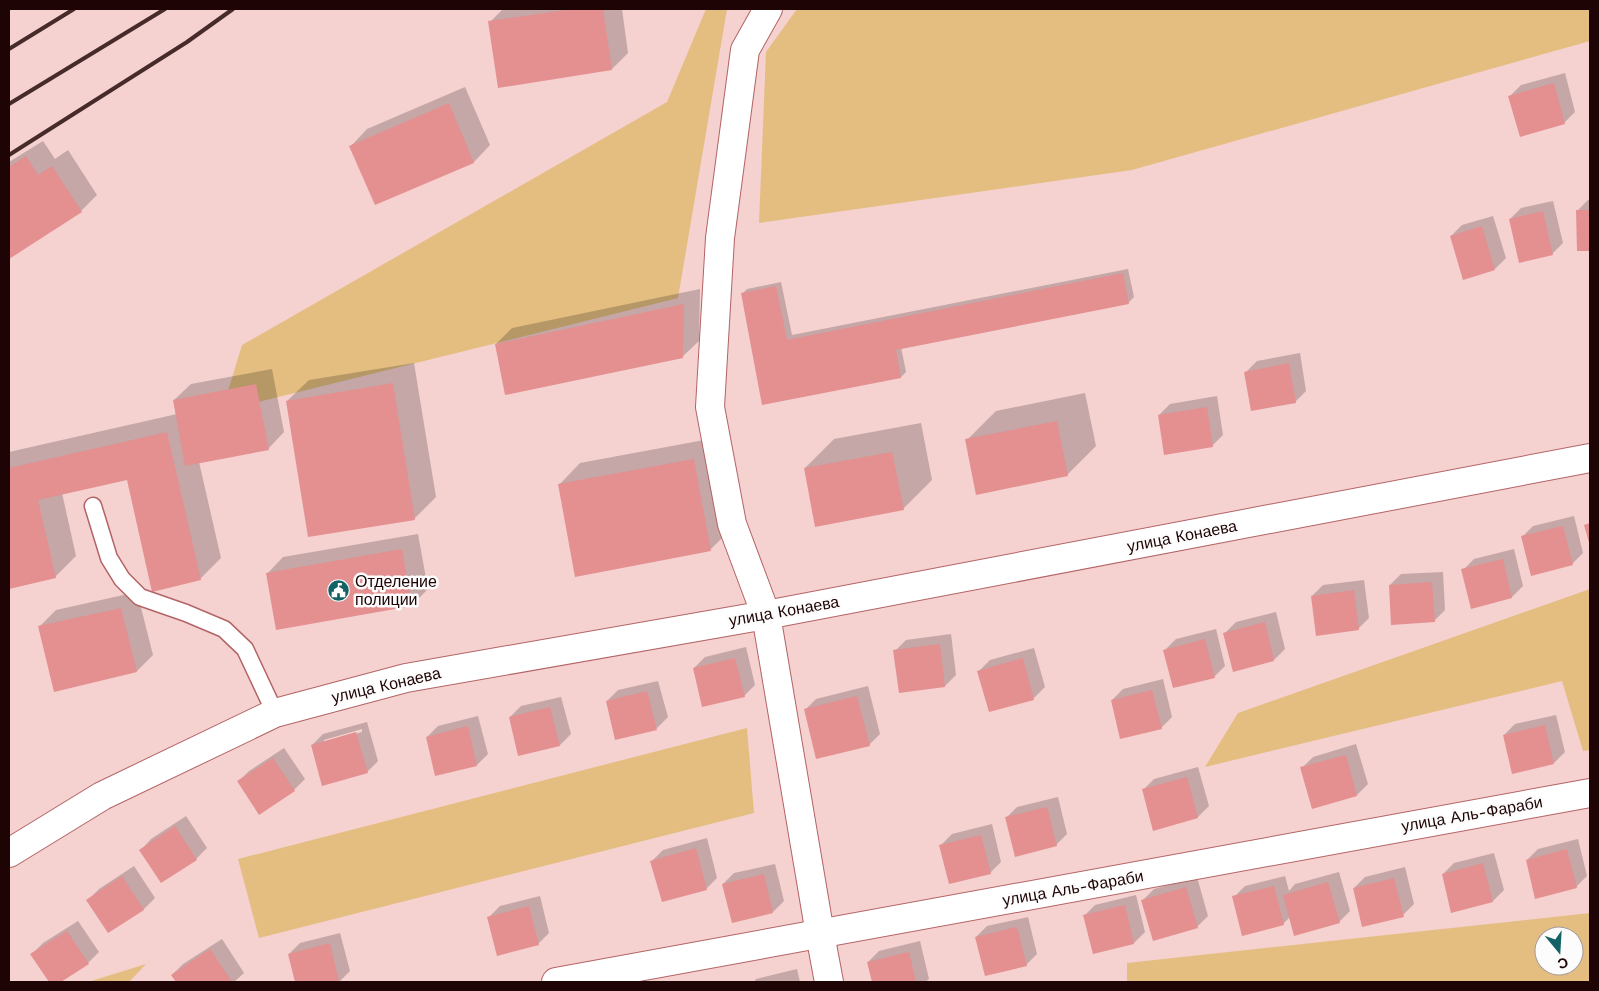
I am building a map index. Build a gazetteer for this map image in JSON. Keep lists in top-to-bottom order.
{
  "streets": {
    "street": ["улица Конаева", "улица Аль-Фараби"]
  },
  "places": {
    "public building": ["Отделение полиции"]
  },
  "north": "bottom"
}
